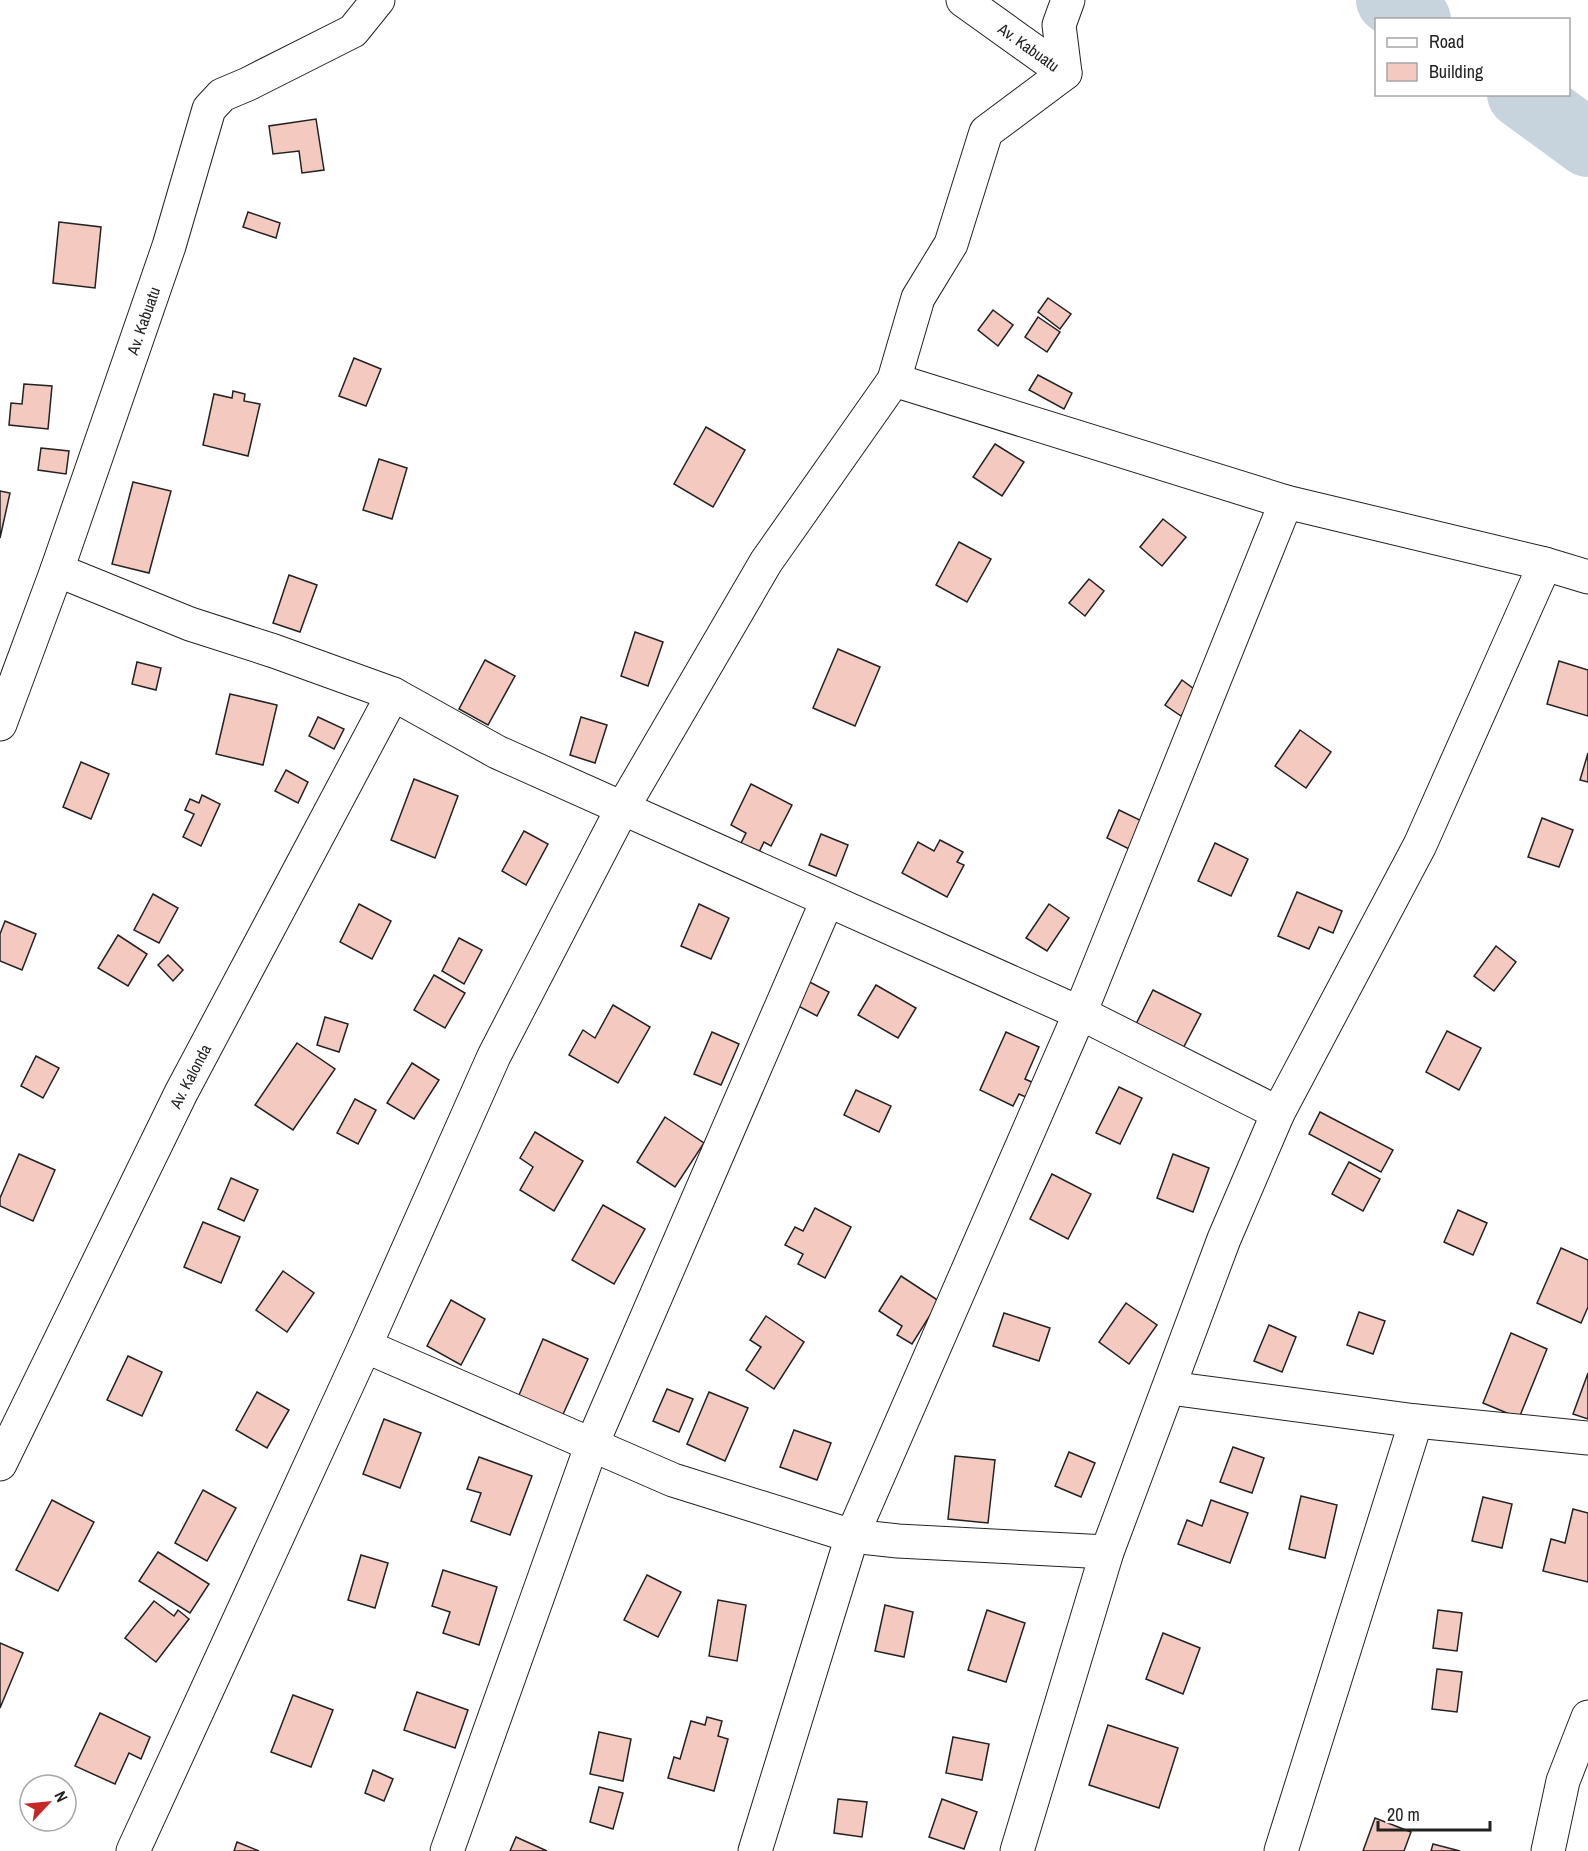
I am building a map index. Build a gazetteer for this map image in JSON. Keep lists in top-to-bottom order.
{
  "streets": {
    "street": ["Av. Kabuatu", "Av. Kalonda"]
  },
  "legend": ["Road", "Building"],
  "scale_bar": "20 m",
  "north": "top right"
}
